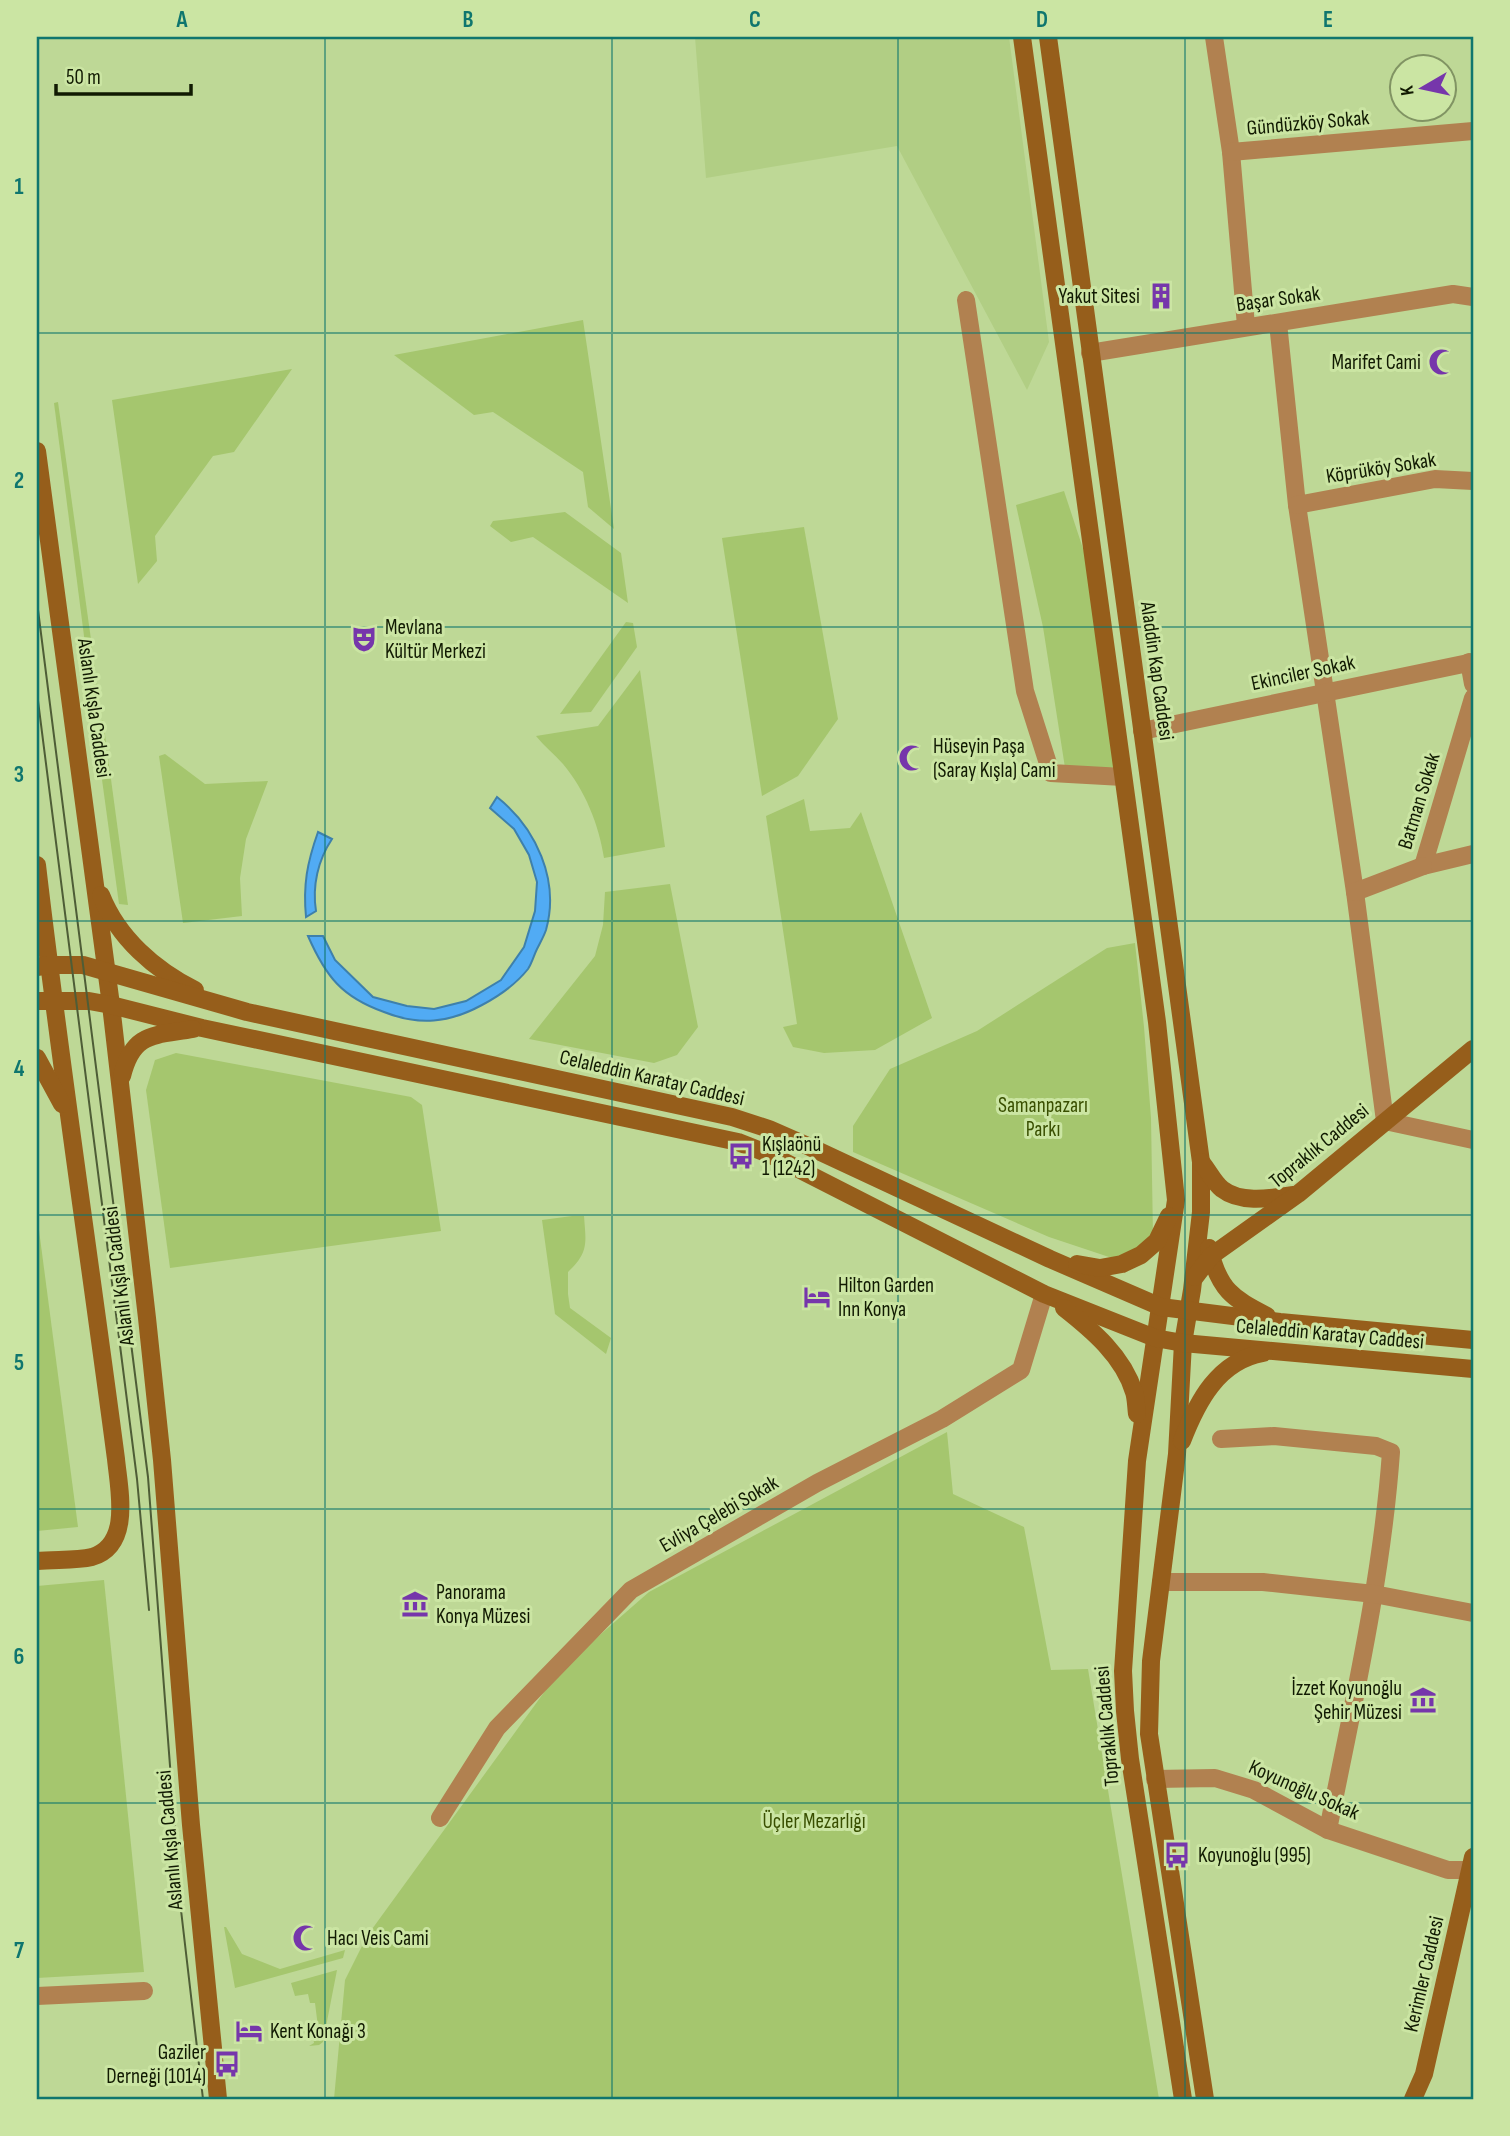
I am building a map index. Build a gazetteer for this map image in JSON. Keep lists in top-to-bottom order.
{
  "streets": {
    "main road": [
      "Aladdin Kap Caddesi",
      "Aslanlı Kışla Caddesi",
      "Celaleddin Karatay Caddesi",
      "Topraklık Caddesi",
      "Kerimler Caddesi"
    ],
    "street": [
      "Gündüzköy Sokak",
      "Başar Sokak",
      "Köprüköy Sokak",
      "Ekinciler Sokak",
      "Batman Sokak",
      "Evliya Çelebi Sokak",
      "Koyunoğlu Sokak"
    ]
  },
  "crossings": [
    ["Başar Sokak", "Aladdin Kap Caddesi"],
    ["Aladdin Kap Caddesi", "Ekinciler Sokak"],
    ["Aladdin Kap Caddesi", "Celaleddin Karatay Caddesi"],
    ["Aladdin Kap Caddesi", "Topraklık Caddesi"],
    ["Aslanlı Kışla Caddesi", "Celaleddin Karatay Caddesi"],
    ["Celaleddin Karatay Caddesi", "Topraklık Caddesi"],
    ["Celaleddin Karatay Caddesi", "Evliya Çelebi Sokak"],
    ["Topraklık Caddesi", "Koyunoğlu Sokak"],
    ["Koyunoğlu Sokak", "Kerimler Caddesi"]
  ],
  "parks": ["Samanpazarı Parkı", "Üçler Mezarlığı"],
  "places": {
    "building": ["Yakut Sitesi"],
    "mosque": ["Marifet Cami", "Hüseyin Paşa (Saray Kışla) Cami", "Hacı Veis Cami"],
    "theatre": ["Mevlana Kültür Merkezi"],
    "bus stop": ["Kışlaönü 1 (1242)", "Koyunoğlu (995)", "Gaziler Derneği (1014)"],
    "hotel": ["Hilton Garden Inn Konya", "Kent Konağı 3"],
    "museum": ["Panorama Konya Müzesi", "İzzet Koyunoğlu Şehir Müzesi"]
  },
  "scale_bar": "50 m",
  "north": "left",
  "grid": {
    "columns": [
      "A",
      "B",
      "C",
      "D",
      "E"
    ],
    "rows": [
      "1",
      "2",
      "3",
      "4",
      "5",
      "6",
      "7"
    ]
  }
}
